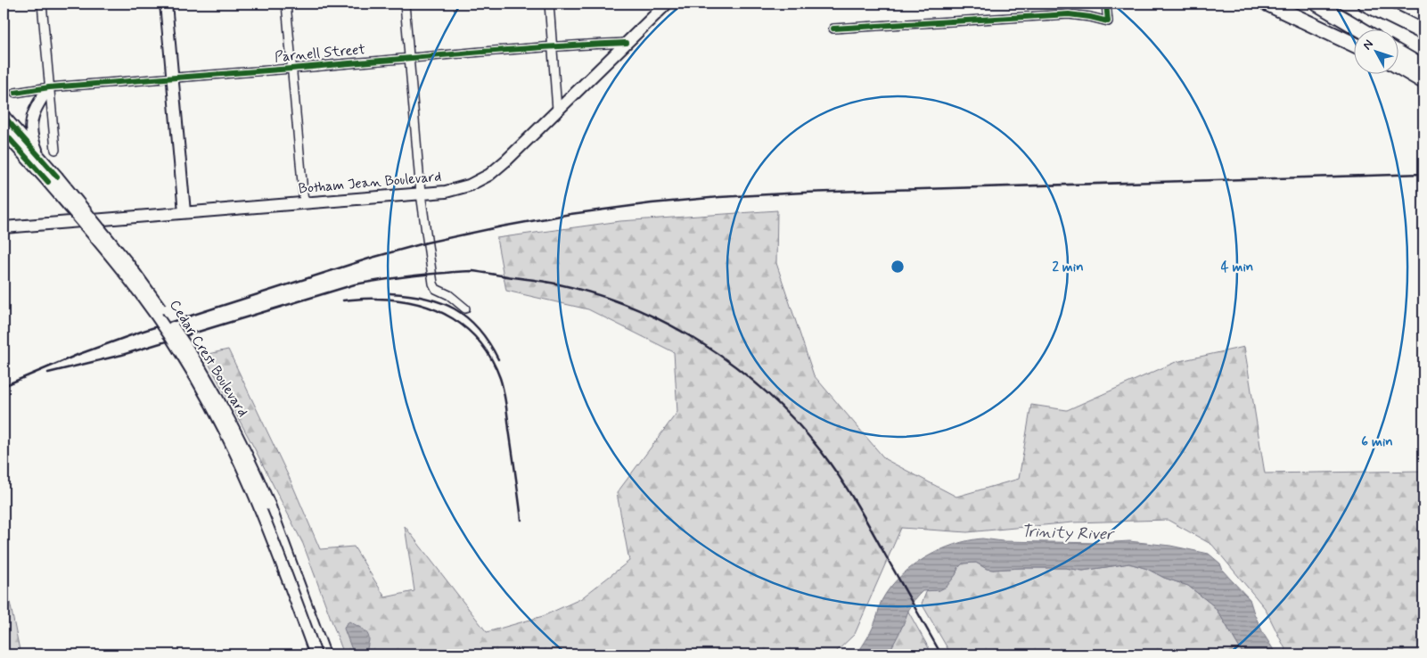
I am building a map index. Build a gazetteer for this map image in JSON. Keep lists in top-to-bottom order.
{
  "streets": {
    "main road": ["Botham Jean Boulevard", "Cedar Crest Boulevard"],
    "street": ["Parnell Street"]
  },
  "crossings": [
    ["Parnell Street", "Botham Jean Boulevard"]
  ],
  "water": ["Trinity River"],
  "north": "top left",
  "rings": ["2 min", "4 min", "6 min"]
}
